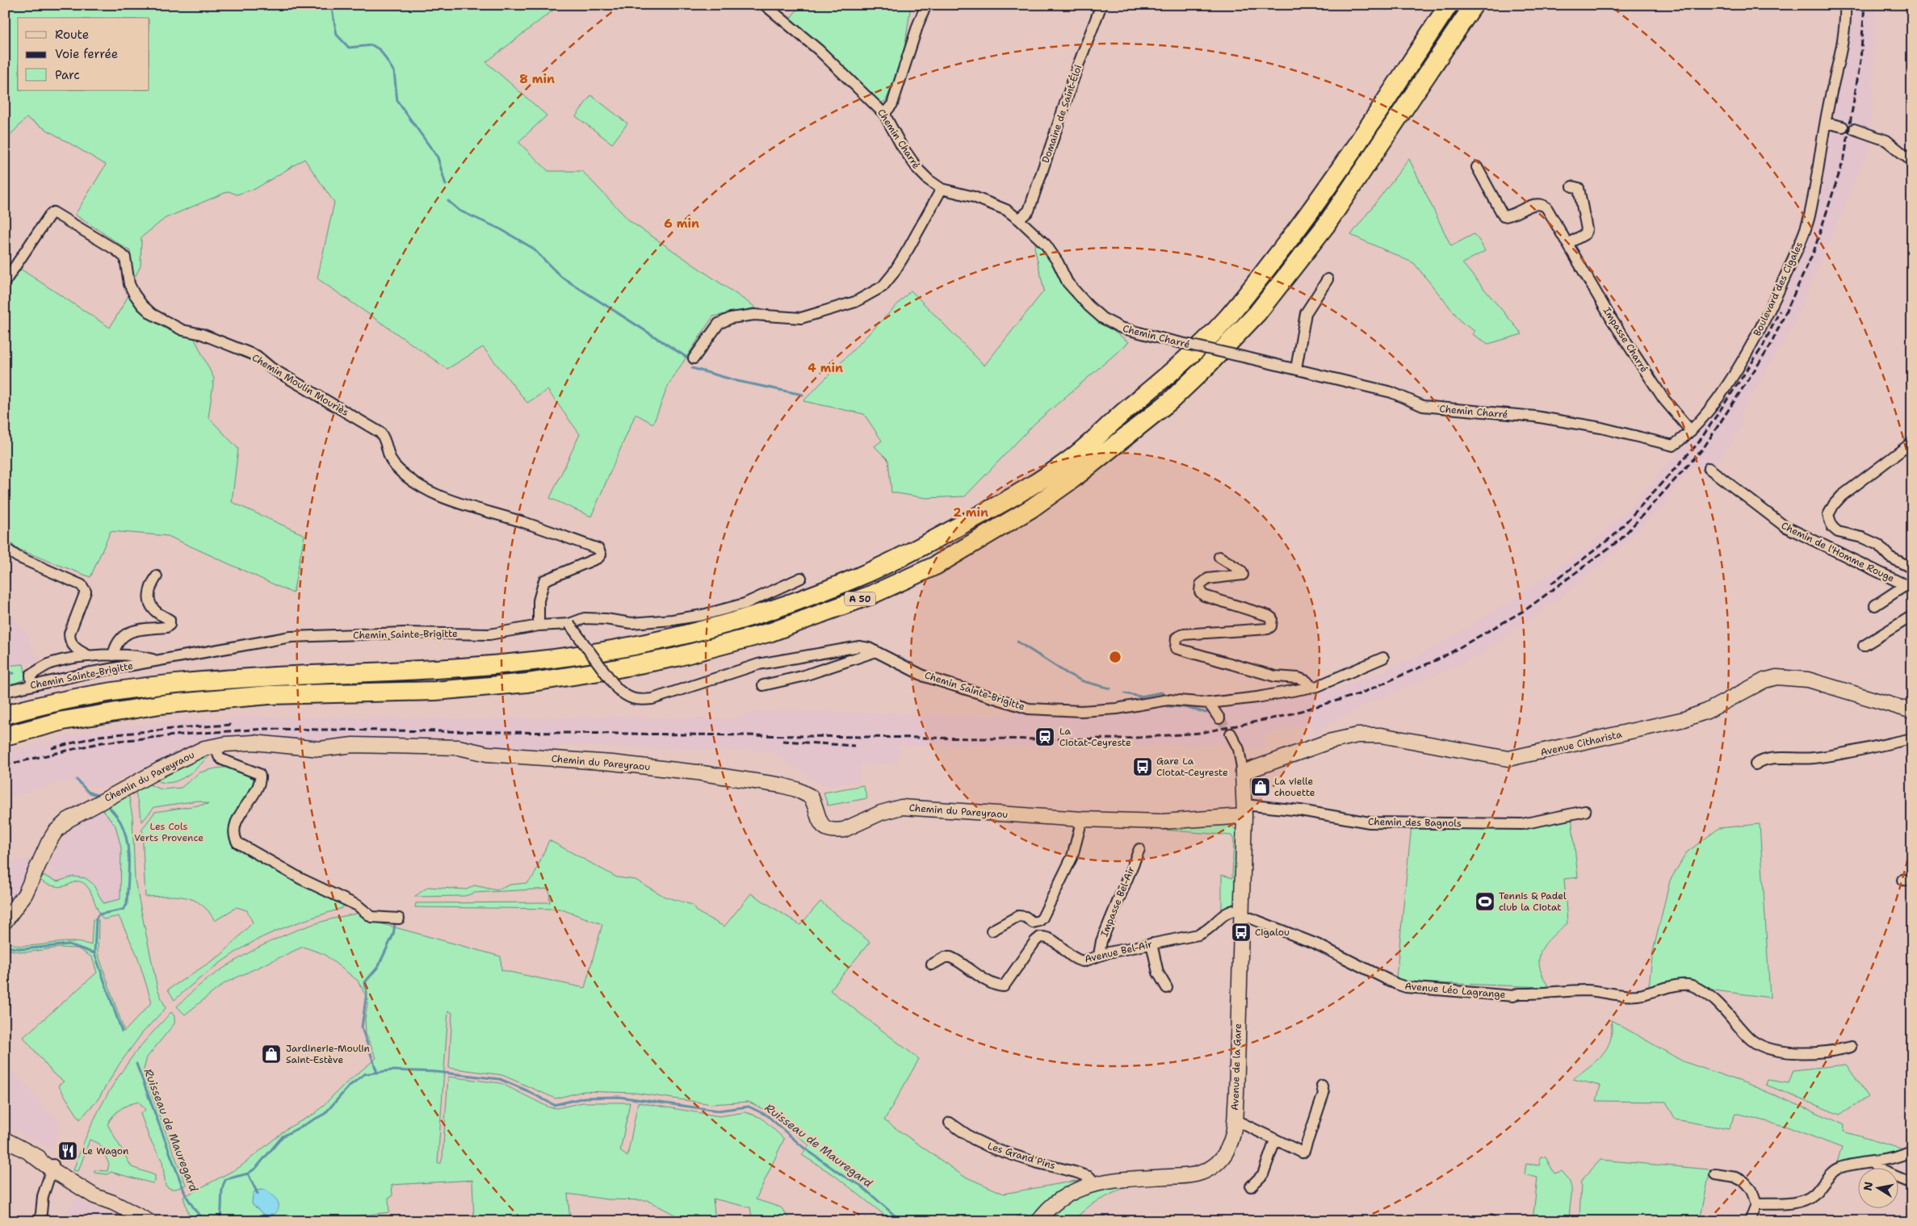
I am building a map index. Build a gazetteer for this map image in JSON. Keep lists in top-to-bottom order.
{
  "streets": {
    "highway": ["A 50"],
    "street": [
      "Domaine de Saint-Éloi",
      "Chemin Charré",
      "Boulevard des Cigales",
      "Impasse Charré",
      "Chemin Moulin Mouriès",
      "Chemin de l'Homme Rouge",
      "Chemin Sainte-Brigitte",
      "Avenue Citharista",
      "Chemin du Pareyraou",
      "Chemin des Bagnols",
      "Impasse Bel-Air",
      "Avenue Bel-Air",
      "Avenue Léo Lagrange",
      "Avenue de la Gare",
      "Les Grand Pins"
    ]
  },
  "crossings": [
    ["Domaine de Saint-Éloi", "Chemin Charré"],
    ["Chemin Charré", "Boulevard des Cigales"],
    ["Boulevard des Cigales", "Impasse Charré"],
    ["Chemin Moulin Mouriès", "Chemin Sainte-Brigitte"],
    ["Avenue Citharista", "Avenue de la Gare"],
    ["Chemin du Pareyraou", "Chemin des Bagnols"],
    ["Chemin du Pareyraou", "Avenue de la Gare"],
    ["Chemin des Bagnols", "Avenue de la Gare"],
    ["Impasse Bel-Air", "Avenue Bel-Air"],
    ["Avenue Bel-Air", "Avenue Léo Lagrange"],
    ["Avenue Bel-Air", "Avenue de la Gare"],
    ["Avenue Léo Lagrange", "Avenue de la Gare"],
    ["Avenue de la Gare", "Les Grand Pins"]
  ],
  "water": ["Ruisseau de Mauregard"],
  "parks": ["Les Cols Verts Provence"],
  "places": {
    "station": ["La Ciotat-Ceyreste"],
    "bus stop": ["Gare La Ciotat-Ceyreste", "Cigalou"],
    "shop": ["La vielle chouette", "Jardinerie-Moulin Saint-Estève"],
    "sports": ["Tennis & Padel club la Ciotat"],
    "restaurant": ["Le Wagon"]
  },
  "legend": ["Route", "Voie ferrée", "Parc"],
  "north": "left",
  "rings": [
    "8 min",
    "6 min",
    "4 min",
    "2 min"
  ]
}
